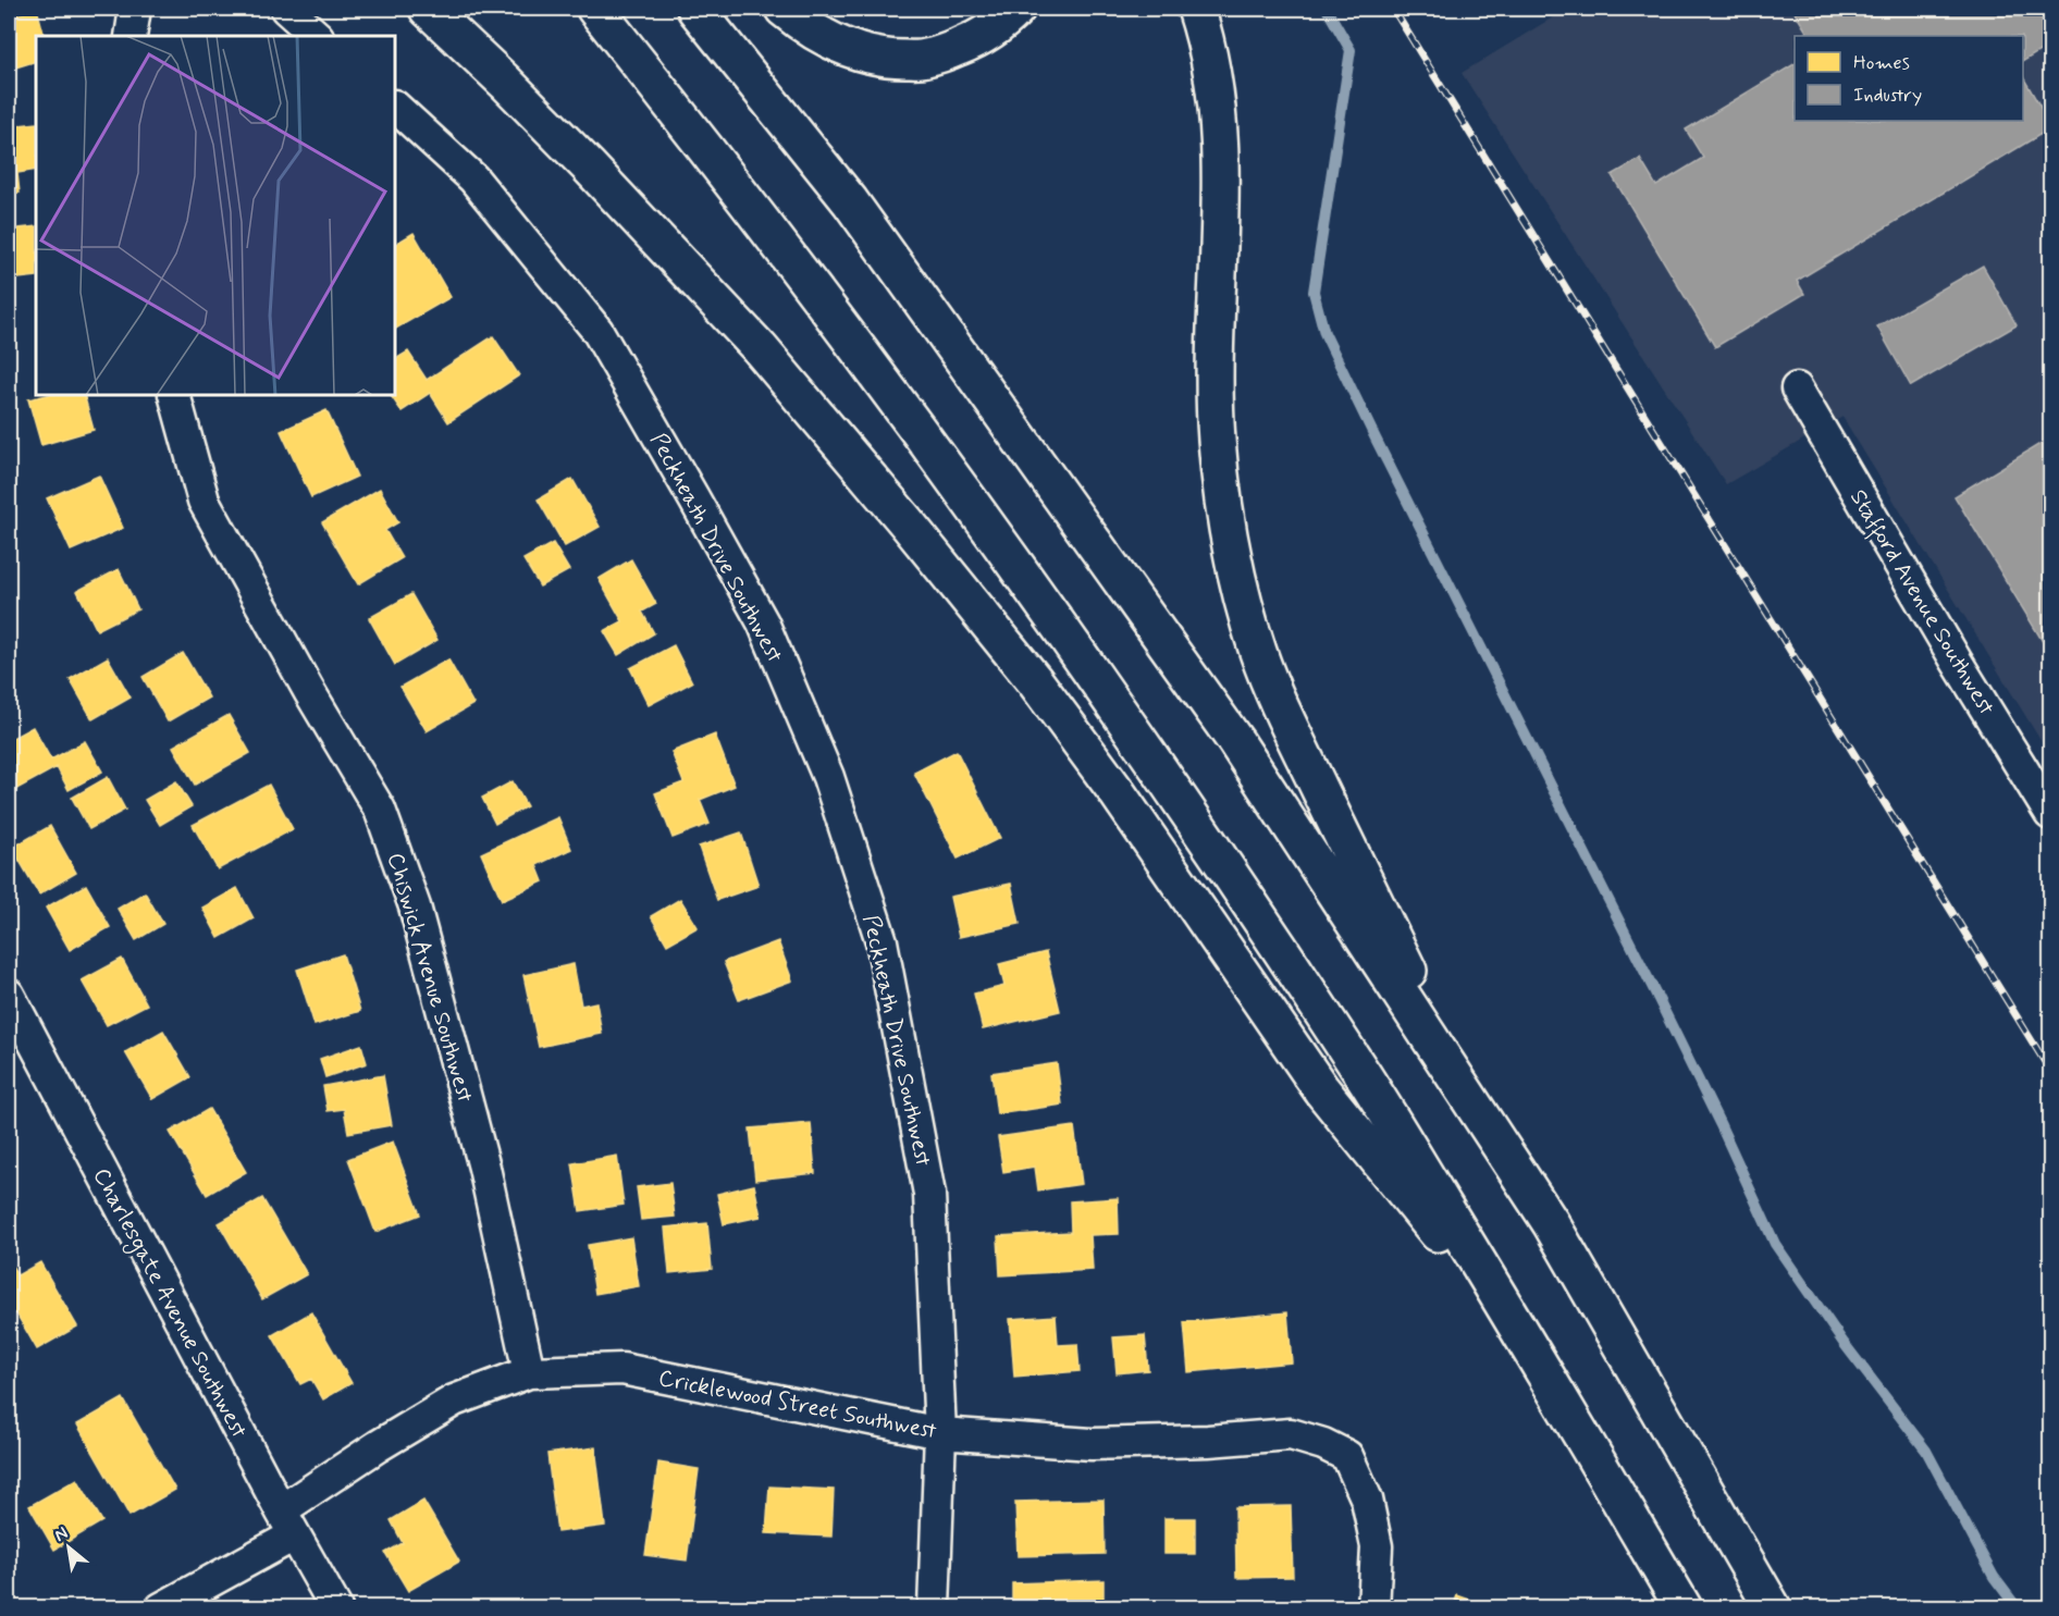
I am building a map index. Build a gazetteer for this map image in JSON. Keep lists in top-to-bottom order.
{
  "streets": {
    "street": [
      "Peckheath Drive Southwest",
      "Stafford Avenue Southwest",
      "Chiswick Avenue Southwest",
      "Charlesgate Avenue Southwest",
      "Cricklewood Street Southwest"
    ]
  },
  "crossings": [
    ["Peckheath Drive Southwest", "Cricklewood Street Southwest"],
    ["Chiswick Avenue Southwest", "Cricklewood Street Southwest"],
    ["Charlesgate Avenue Southwest", "Cricklewood Street Southwest"]
  ],
  "legend": ["Homes", "Industry"],
  "north": "top left"
}
